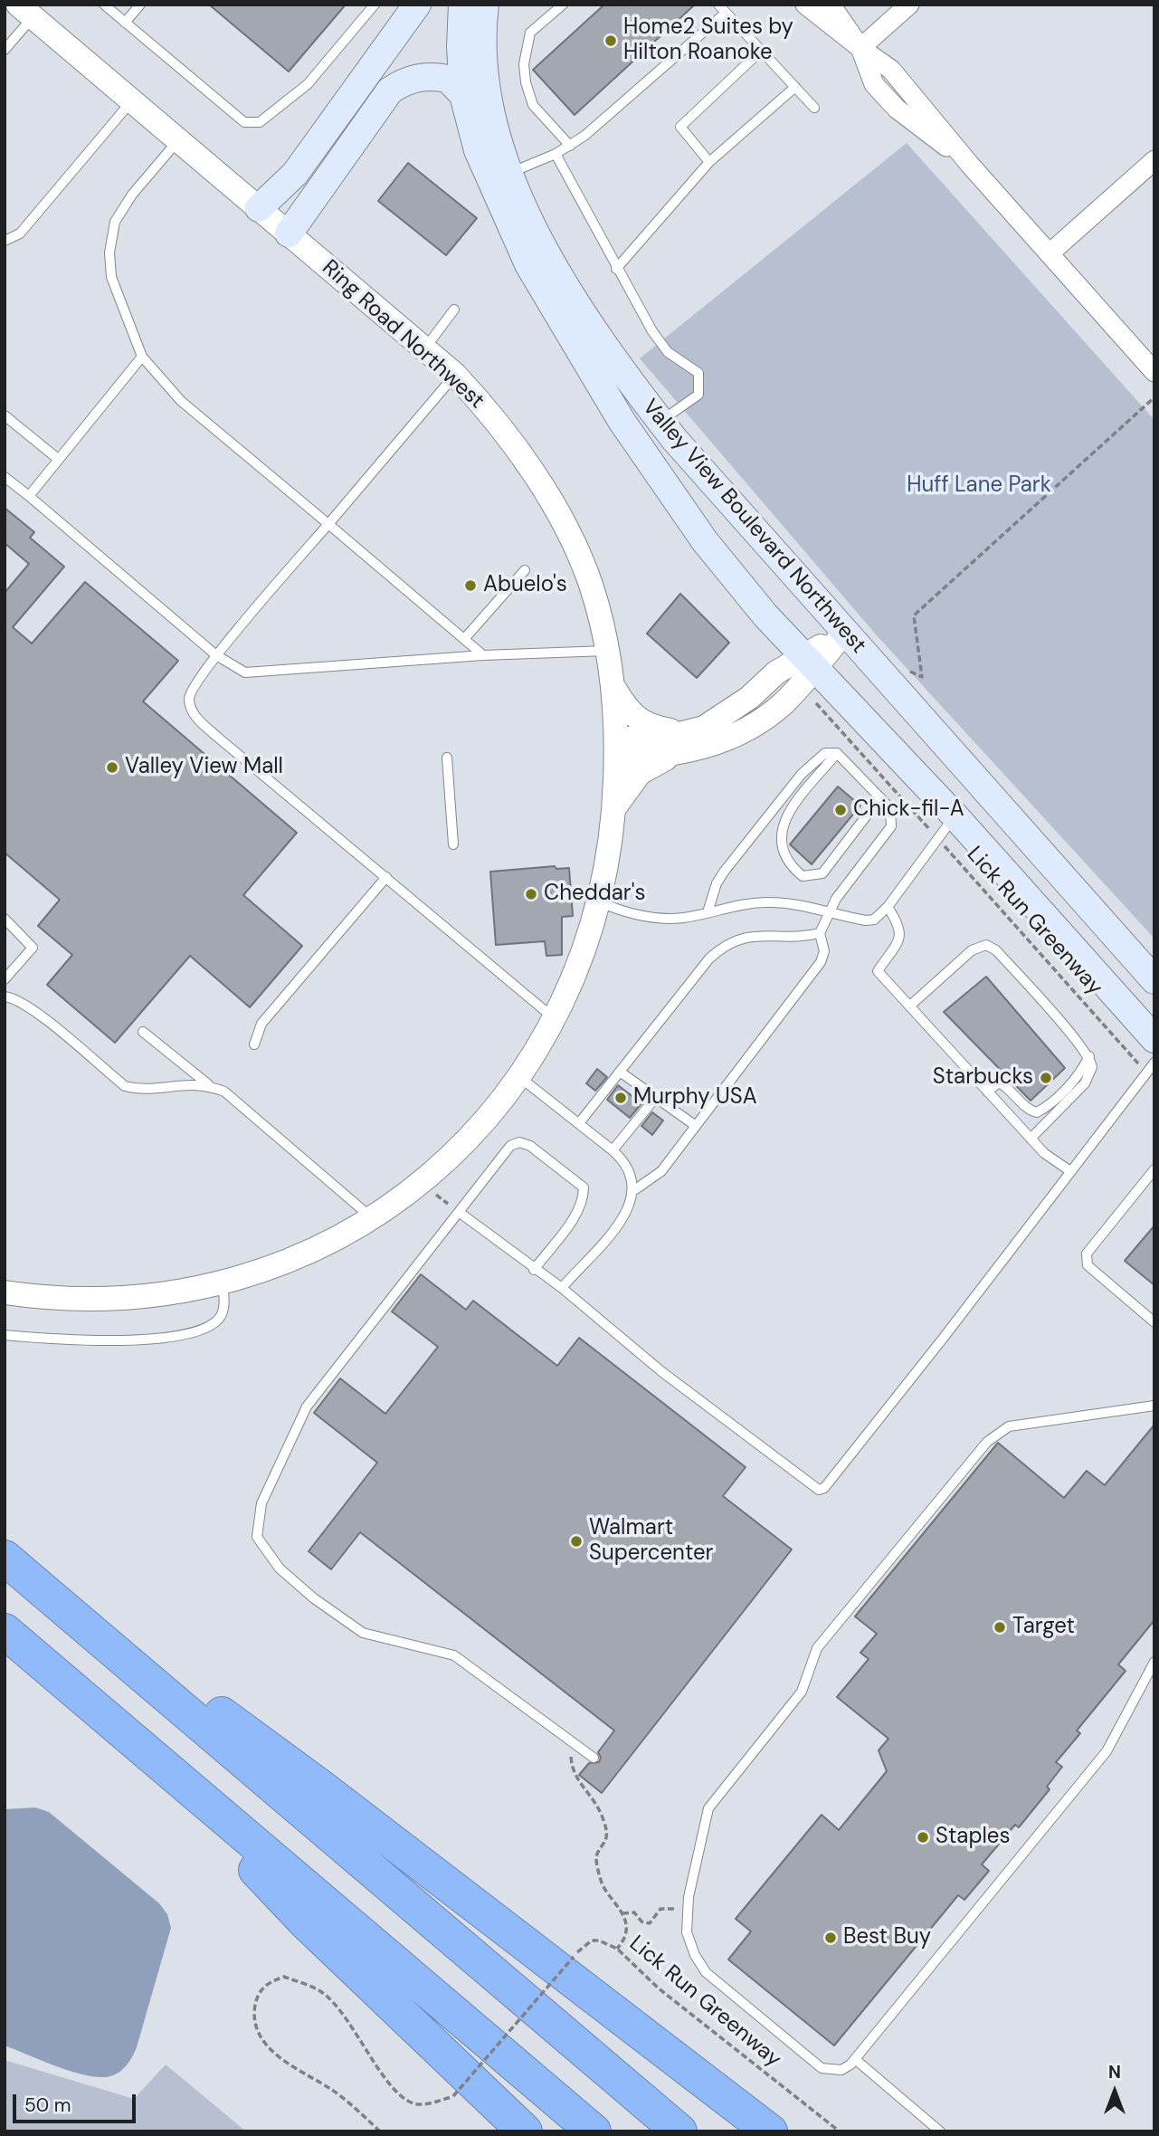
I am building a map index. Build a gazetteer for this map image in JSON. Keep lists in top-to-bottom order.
{
  "streets": {
    "main road": ["Valley View Boulevard Northwest"],
    "street": ["Ring Road Northwest"],
    "path": ["Lick Run Greenway"]
  },
  "parks": ["Huff Lane Park"],
  "places": [
    "Home2 Suites by Hilton Roanoke",
    "Abuelo's",
    "Valley View Mall",
    "Chick-fil-A",
    "Cheddar's",
    "Starbucks",
    "Murphy USA",
    "Walmart Supercenter",
    "Target",
    "Staples",
    "Best Buy"
  ],
  "scale_bar": "50 m",
  "north": "top"
}
